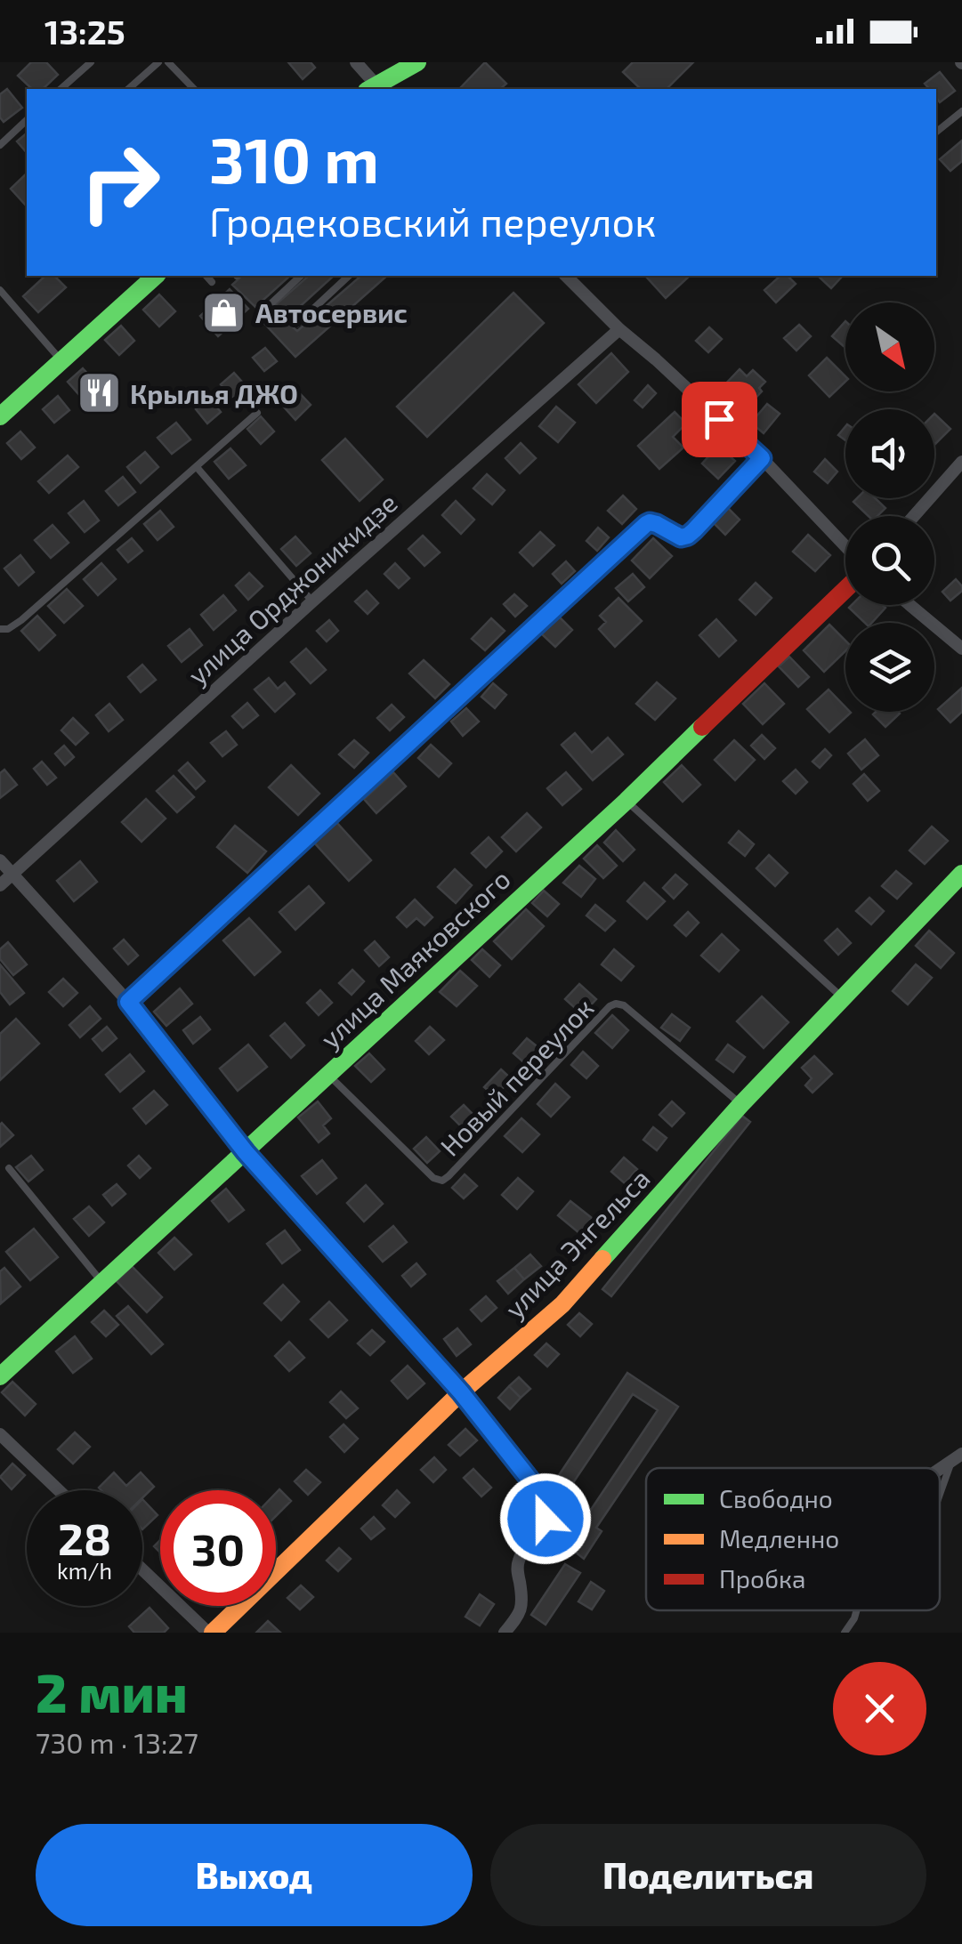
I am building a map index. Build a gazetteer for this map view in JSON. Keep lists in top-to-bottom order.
{
  "streets": {
    "main road": ["улица Маяковского", "улица Энгельса"],
    "street": ["улица Орджоникидзе"],
    "lane": ["Новый переулок"]
  },
  "crossings": [
    ["улица Маяковского", "Новый переулок"],
    ["Новый переулок", "улица Энгельса"]
  ],
  "places": {
    "shop": ["Автосервис"],
    "restaurant": ["Крылья ДЖО"]
  },
  "legend": ["Свободно", "Медленно", "Пробка"],
  "north": "bottom right",
  "page": {
    "status": "13:25",
    "turn": ["310 m", "Гродековский переулок"],
    "speed": "28 km/h",
    "limit": "30",
    "heading": ["2 мин", "730 m · 13:27"],
    "buttons": ["Выход", "Поделиться"]
  }
}
